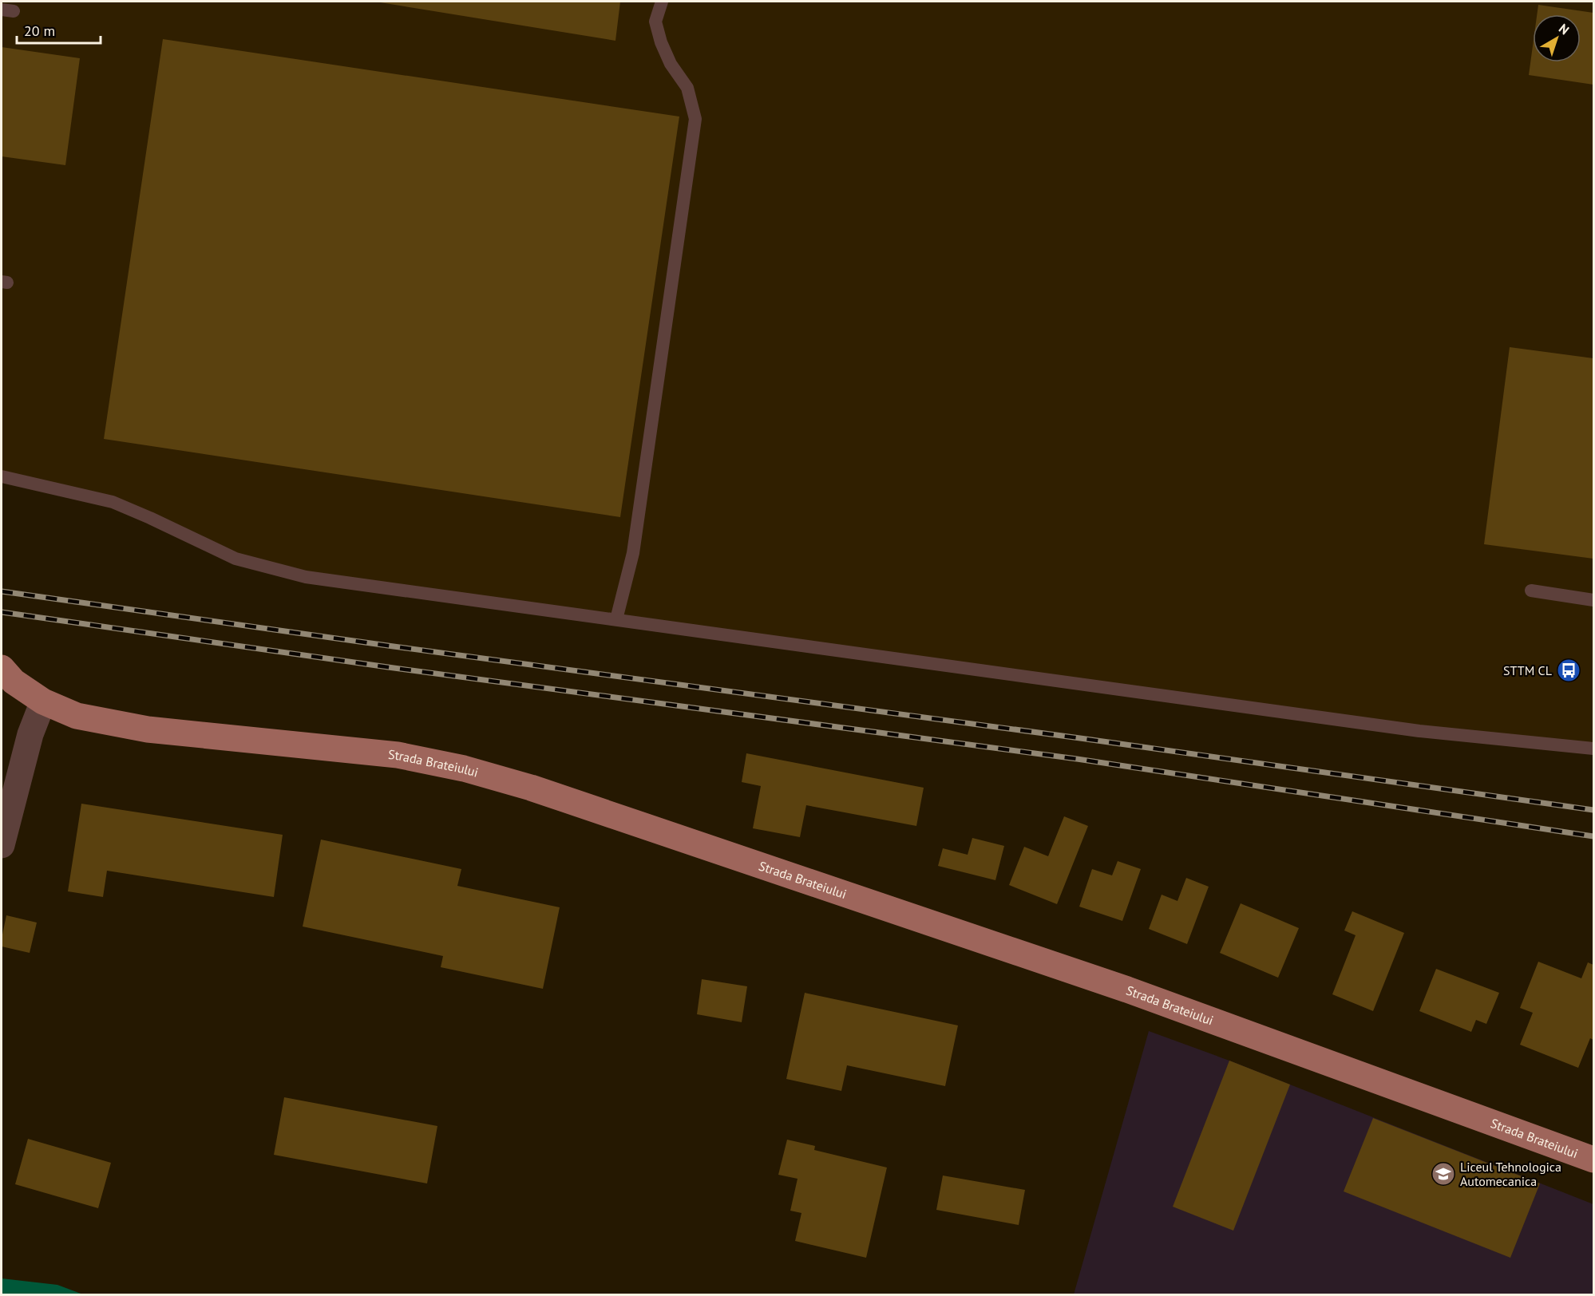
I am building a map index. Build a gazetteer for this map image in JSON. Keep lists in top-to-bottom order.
{
  "streets": {
    "main road": ["Strada Brateiului"]
  },
  "places": {
    "bus stop": ["STTM CL"],
    "school or university": ["Liceul Tehnologica Automecanica"]
  },
  "scale_bar": "20 m",
  "north": "top right"
}
